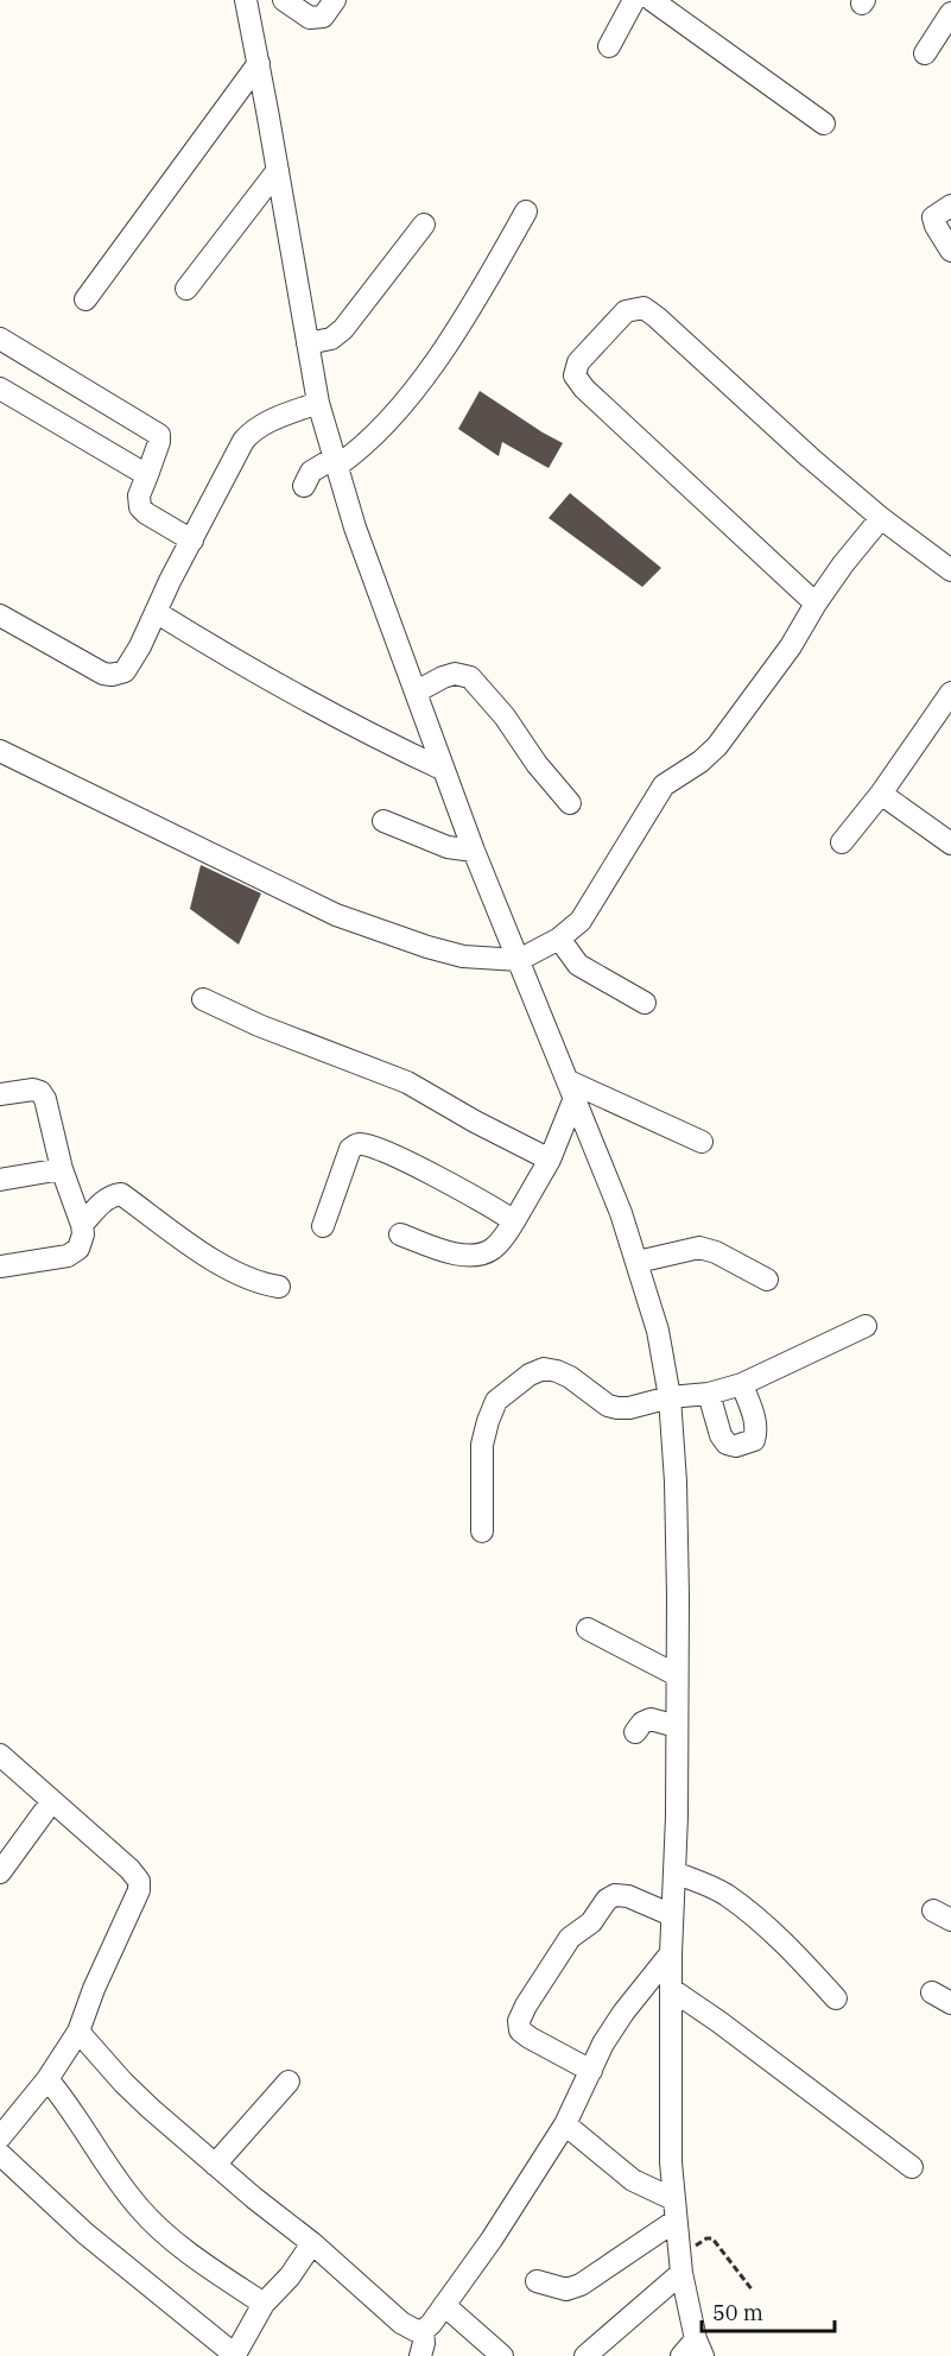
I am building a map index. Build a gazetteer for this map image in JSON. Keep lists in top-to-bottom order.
{
  "scale_bar": "50 m"
}
